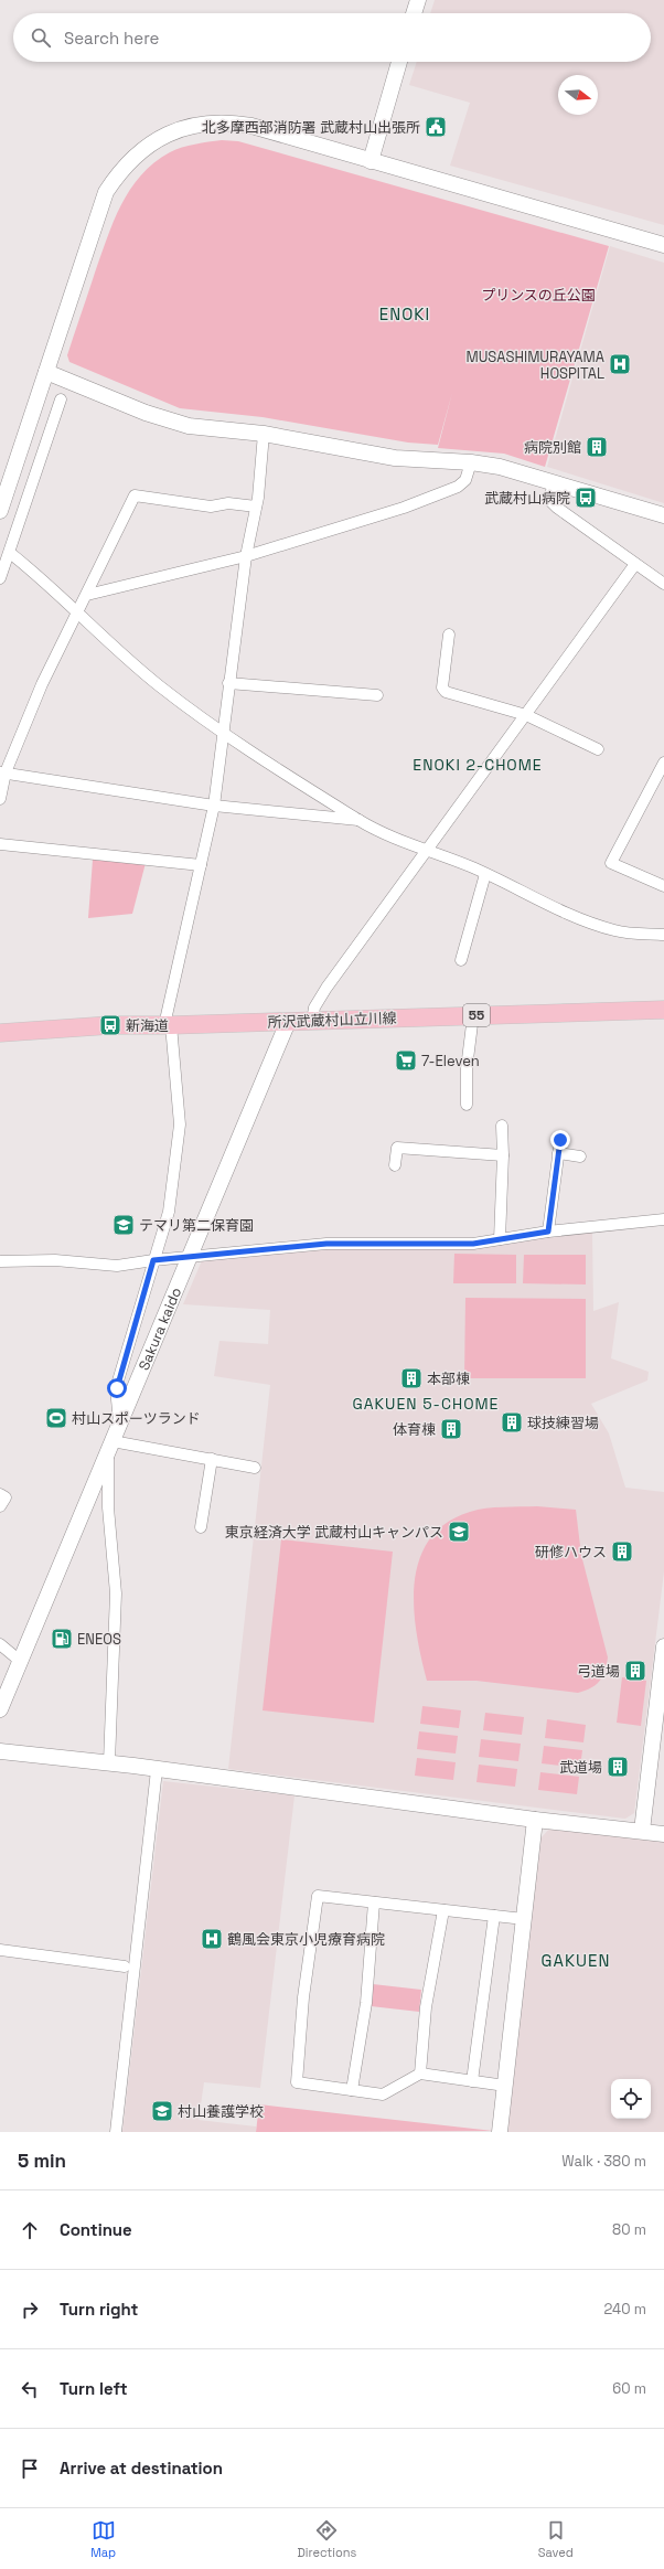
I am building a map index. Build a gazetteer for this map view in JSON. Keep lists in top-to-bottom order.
{
  "streets": {
    "main road": ["55", "所沢武蔵村山立川線"],
    "street": ["Sakura kaido"]
  },
  "crossings": [
    ["所沢武蔵村山立川線", "Sakura kaido"]
  ],
  "districts": [
    "ENOKI",
    "ENOKI 2-CHOME",
    "GAKUEN 5-CHOME",
    "GAKUEN"
  ],
  "parks": ["プリンスの丘公園"],
  "places": {
    "public building": ["北多摩西部消防署 武蔵村山出張所"],
    "hospital": ["MUSASHIMURAYAMA HOSPITAL", "鶴風会東京小児療育病院"],
    "building": [
      "病院別館",
      "本部棟",
      "球技練習場",
      "体育棟",
      "研修ハウス",
      "弓道場",
      "武道場"
    ],
    "bus stop": ["武蔵村山病院", "新海道"],
    "supermarket": ["7-Eleven"],
    "school or university": ["テマリ第二保育園", "東京経済大学 武蔵村山キャンパス", "村山養護学校"],
    "sports": ["村山スポーツランド"],
    "fuel station": ["ENEOS"]
  },
  "north": "right",
  "page": {
    "search": "Search here",
    "heading": ["5 min", "Walk · 380 m"],
    "list": [
      ["Continue", "80 m"],
      ["Turn right", "240 m"],
      ["Turn left", "60 m"],
      "Arrive at destination"
    ],
    "nav": ["Map", "Directions", "Saved"]
  }
}
